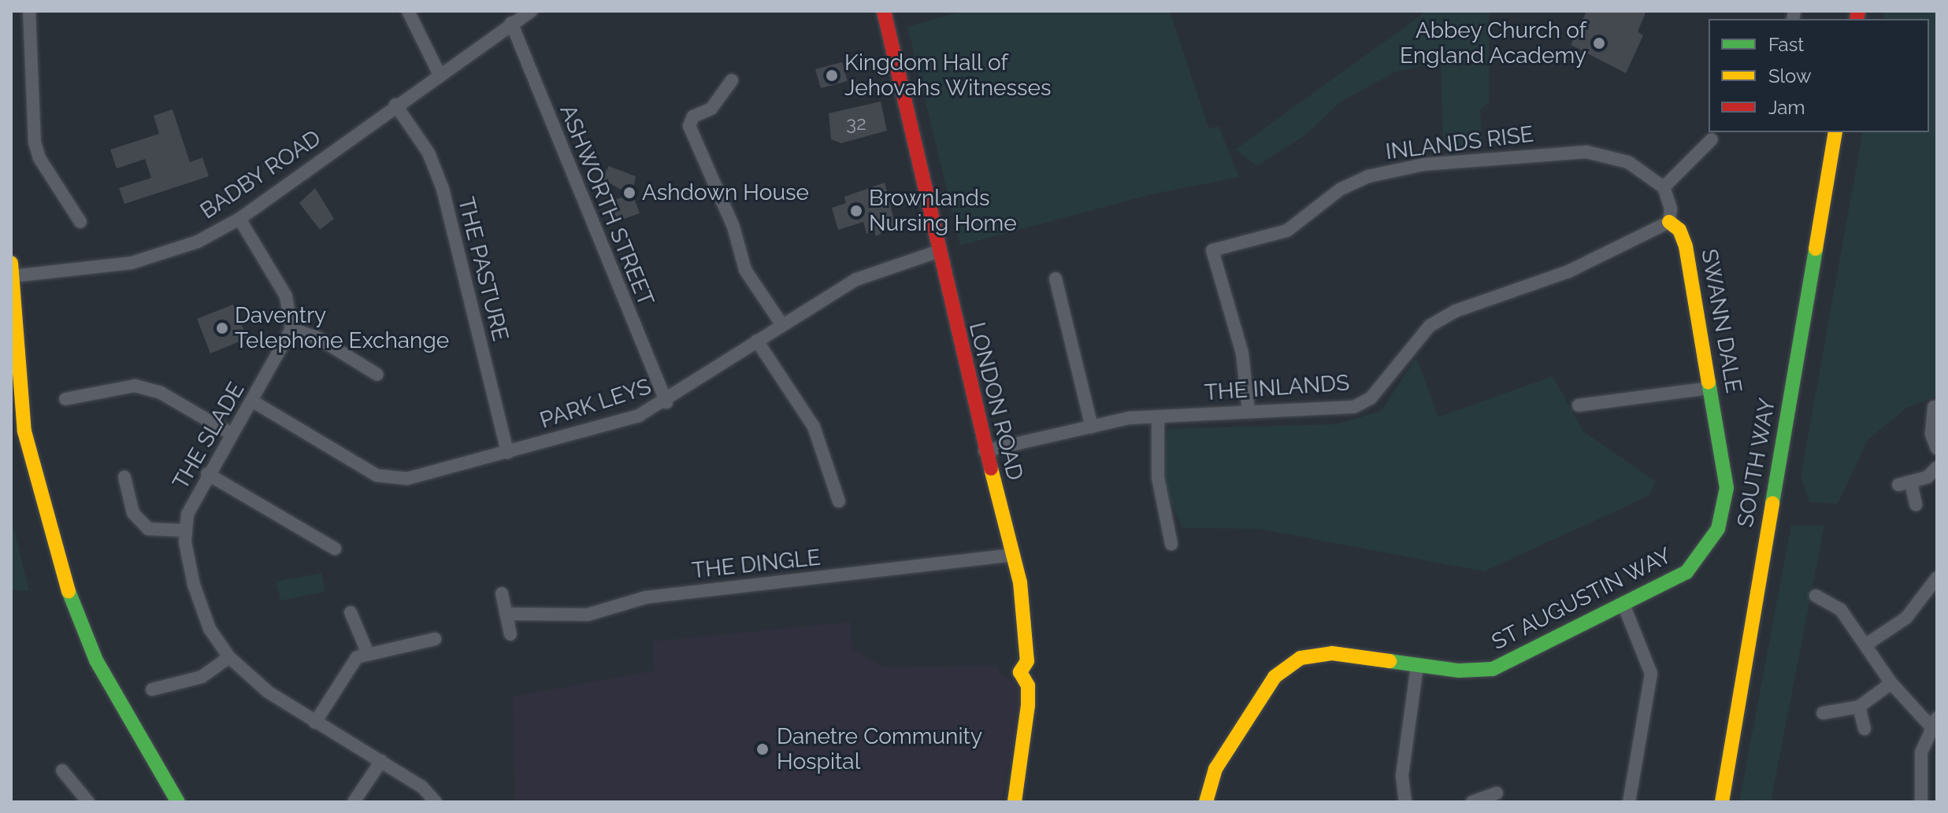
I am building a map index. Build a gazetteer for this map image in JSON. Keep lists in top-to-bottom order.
{
  "streets": {
    "street": [
      "INLANDS RISE",
      "BADBY ROAD",
      "ASHWORTH STREET",
      "THE PASTURE",
      "SWANN DALE",
      "THE INLANDS",
      "LONDON ROAD",
      "PARK LEYS",
      "THE SLADE",
      "SOUTH WAY",
      "THE DINGLE",
      "ST AUGUSTIN WAY"
    ]
  },
  "crossings": [
    ["INLANDS RISE", "THE INLANDS"],
    ["BADBY ROAD", "ASHWORTH STREET"],
    ["BADBY ROAD", "THE PASTURE"],
    ["ASHWORTH STREET", "PARK LEYS"],
    ["THE PASTURE", "PARK LEYS"],
    ["SWANN DALE", "THE INLANDS"],
    ["SWANN DALE", "ST AUGUSTIN WAY"],
    ["THE INLANDS", "LONDON ROAD"],
    ["LONDON ROAD", "PARK LEYS"],
    ["LONDON ROAD", "THE DINGLE"],
    ["PARK LEYS", "THE SLADE"]
  ],
  "places": [
    "Abbey Church of England Academy",
    "Kingdom Hall of Jehovahs Witnesses",
    "Ashdown House",
    "Brownlands Nursing Home",
    "Daventry Telephone Exchange",
    "Danetre Community Hospital"
  ],
  "house_numbers": ["32"],
  "legend": ["Fast", "Slow", "Jam"]
}
